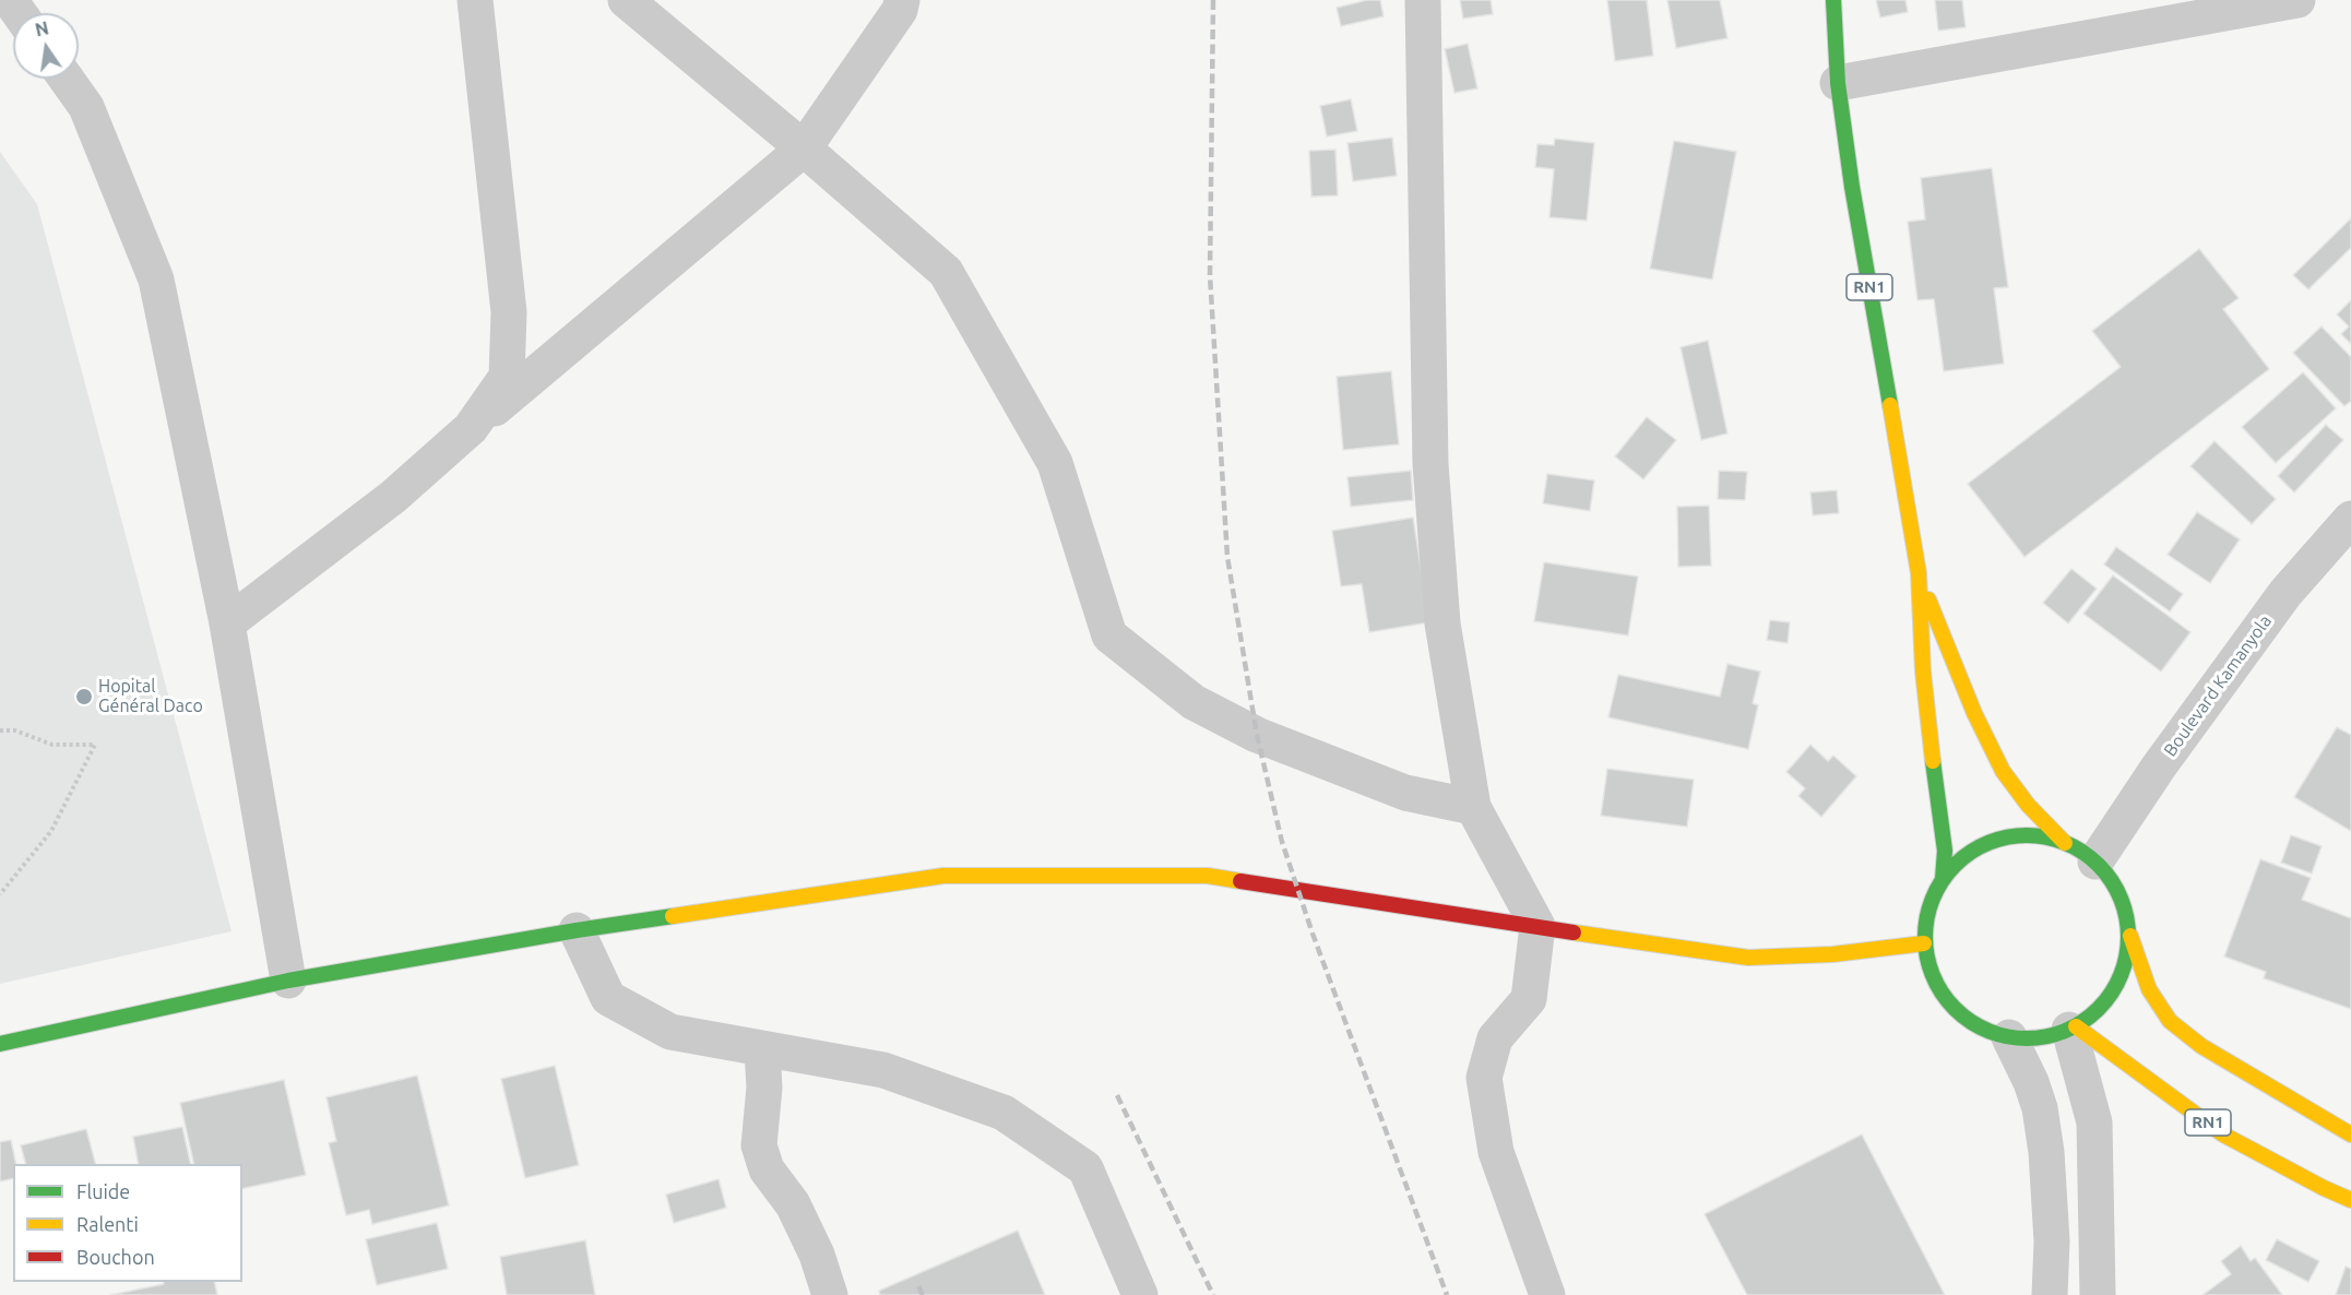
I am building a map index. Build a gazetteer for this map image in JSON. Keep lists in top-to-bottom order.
{
  "streets": {
    "main road": ["RN1"],
    "street": ["Boulevard Kamanyola"]
  },
  "crossings": [
    ["RN1", "Boulevard Kamanyola"]
  ],
  "places": ["Hopital Général Daco"],
  "legend": ["Fluide", "Ralenti", "Bouchon"],
  "north": "top"
}
